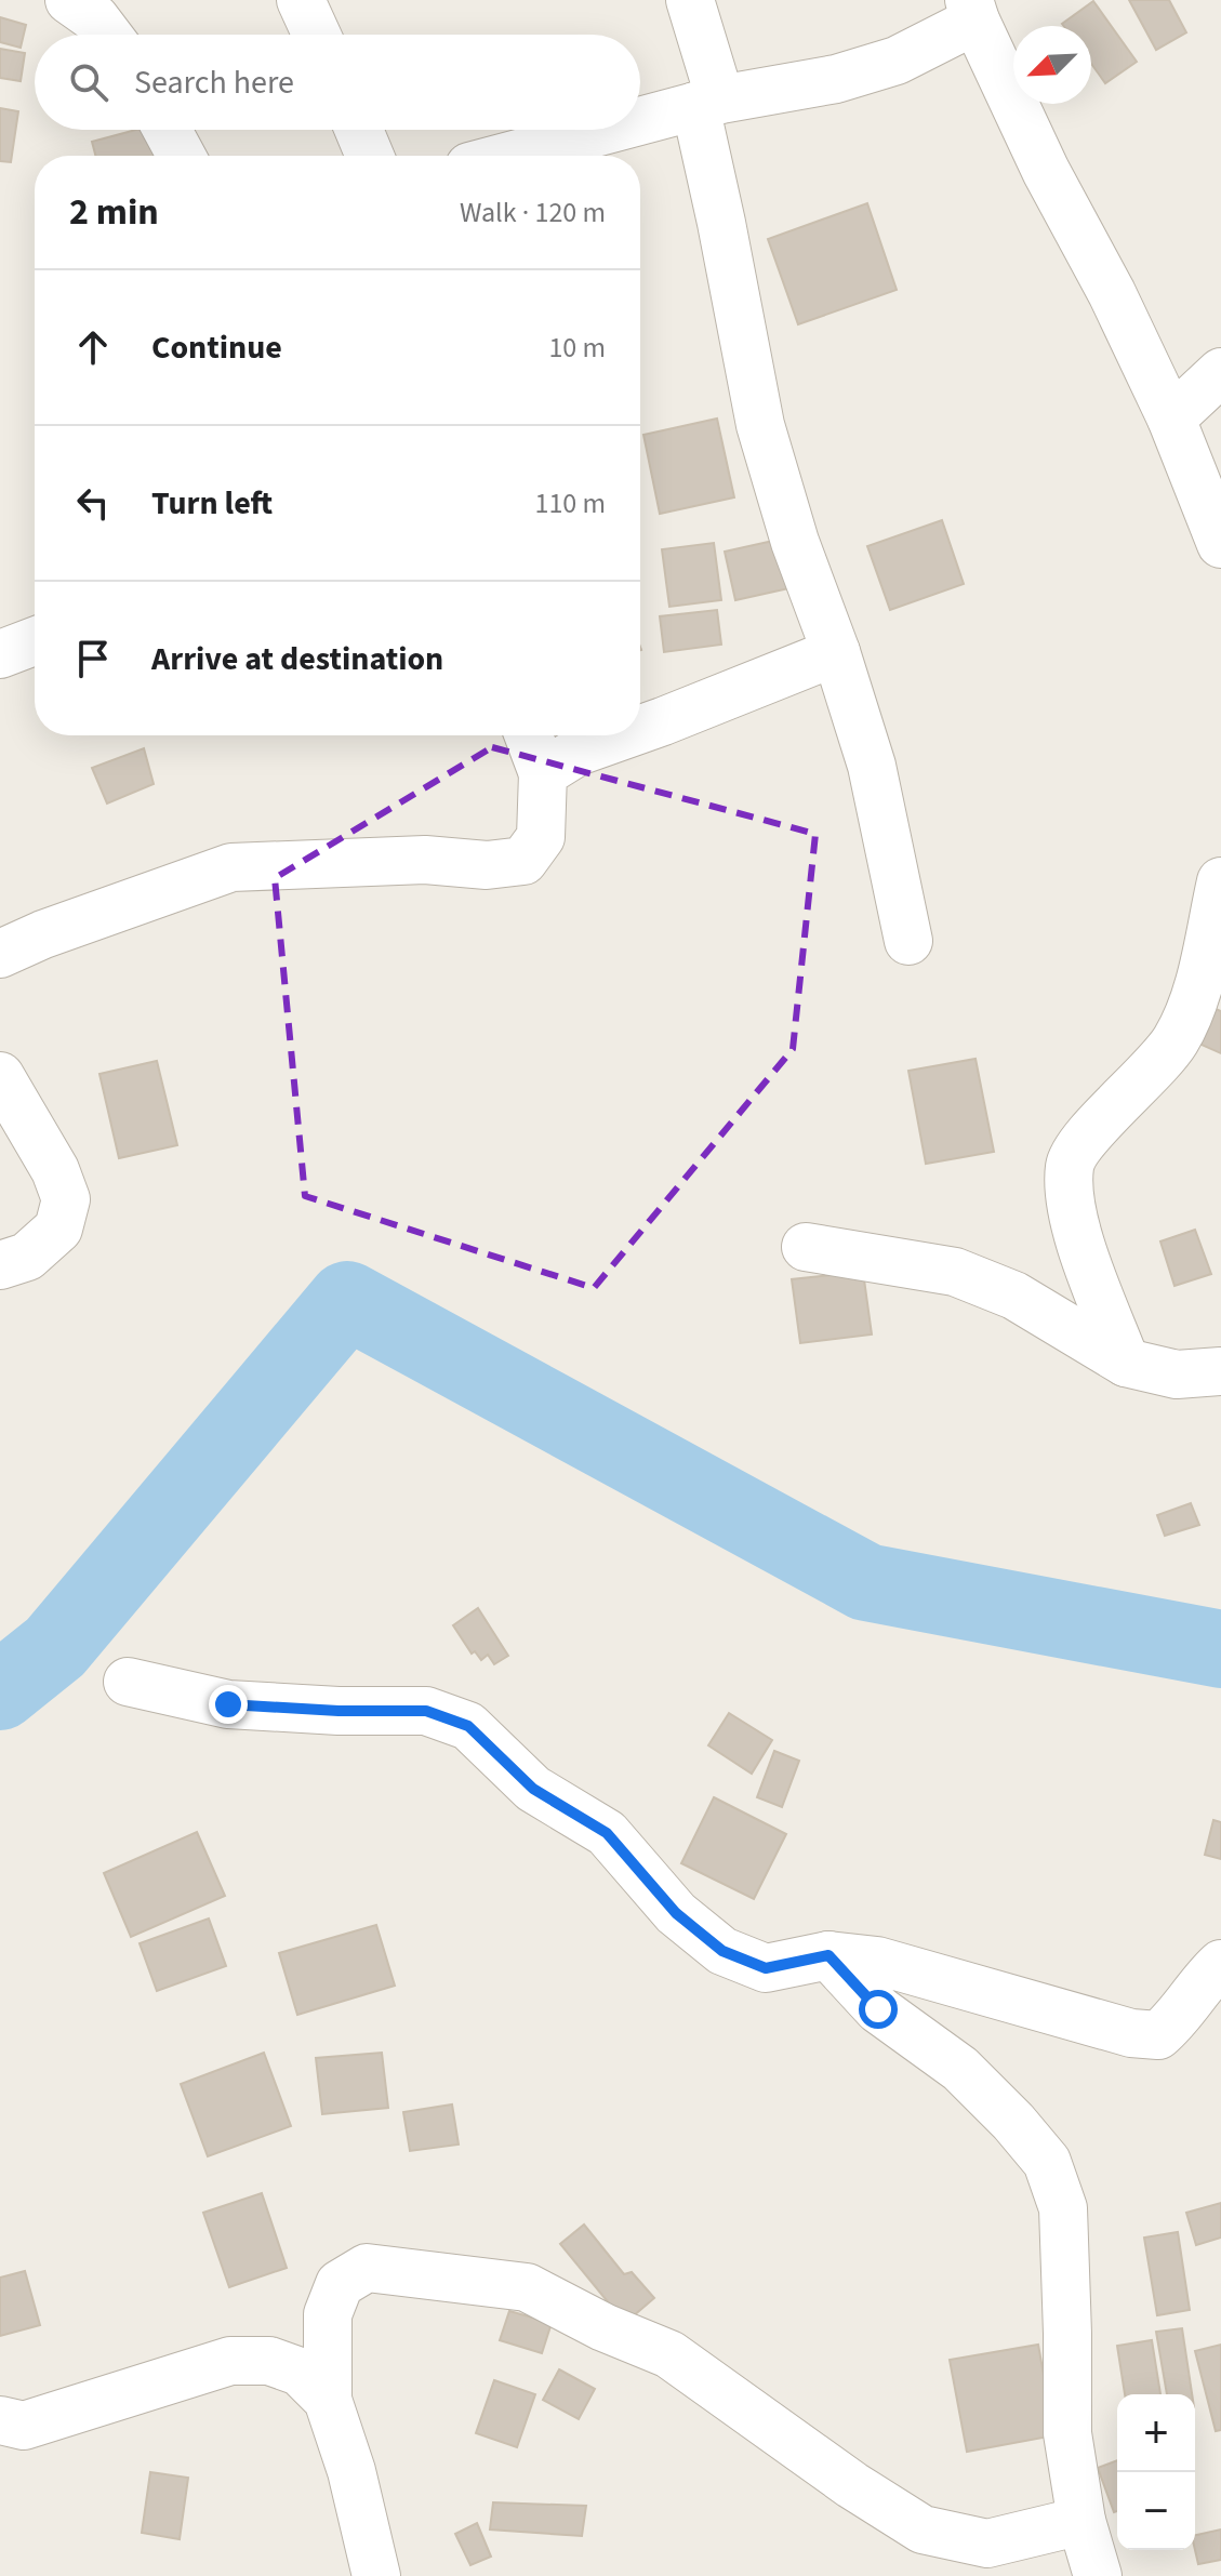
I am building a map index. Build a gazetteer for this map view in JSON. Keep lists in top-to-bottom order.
{
  "north": "bottom left",
  "page": {
    "search": "Search here",
    "heading": ["2 min", "Walk · 120 m"],
    "list": [
      ["Continue", "10 m"],
      ["Turn left", "110 m"],
      "Arrive at destination"
    ],
    "map_buttons": ["+", "−"]
  }
}
